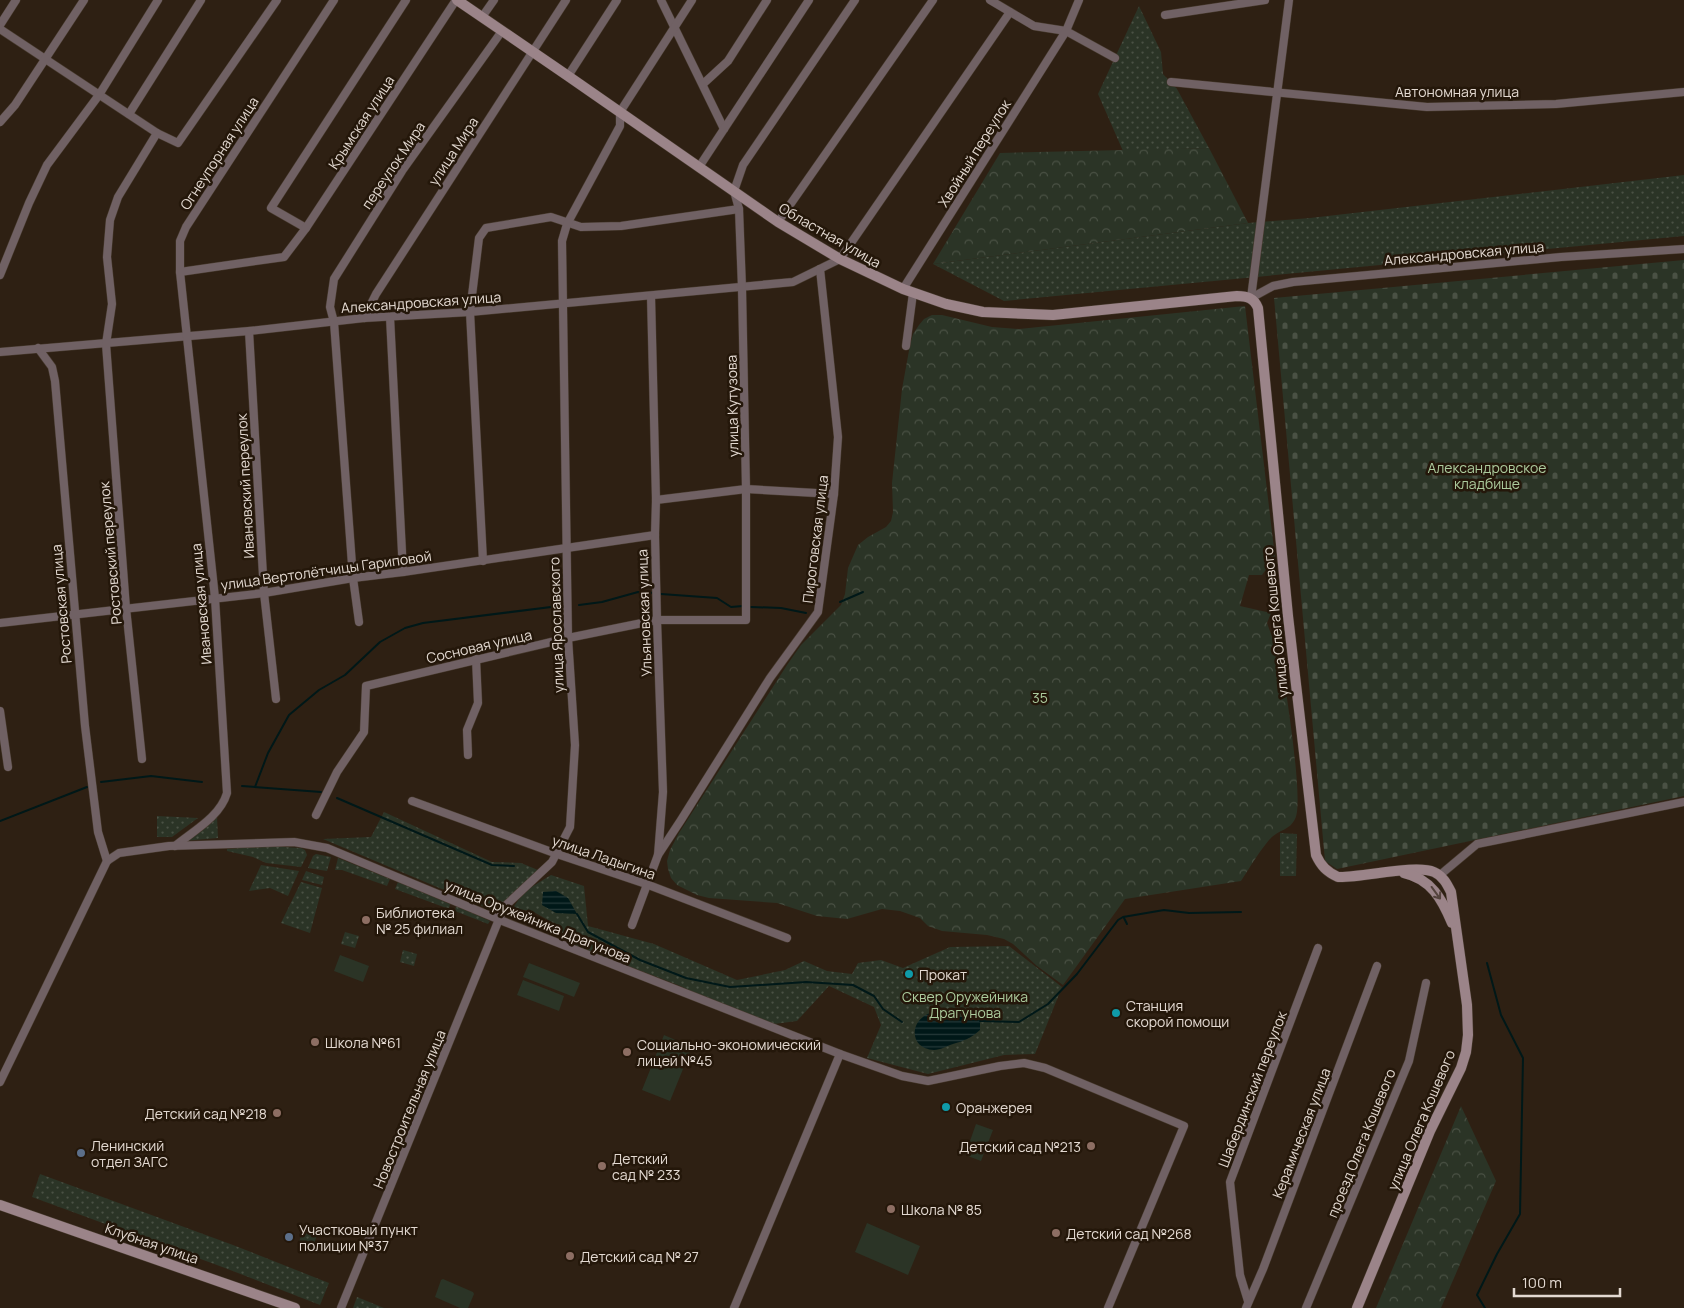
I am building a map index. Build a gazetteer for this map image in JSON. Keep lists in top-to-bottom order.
{
  "streets": {
    "main road": ["Областная улица", "улица Олега Кошевого", "Клубная улица"],
    "street": [
      "Автономная улица",
      "Крымская улица",
      "улица Мира",
      "Огнеупорная улица",
      "Хвойный переулок",
      "переулок Мира",
      "Александровская улица",
      "улица Кутузова",
      "Ивановский переулок",
      "Пироговская улица",
      "Ростовский переулок",
      "улица Вертолётчицы Гариповой",
      "Ростовская улица",
      "Ивановская улица",
      "Ульяновская улица",
      "улица Ярославского",
      "Сосновая улица",
      "улица Ладыгина",
      "улица Оружейника Драгунова",
      "Шабердинский переулок",
      "Новостроительная улица",
      "Керамическая улица",
      "проезд Олега Кошевого"
    ]
  },
  "crossings": [
    ["Крымская улица", "Огнеупорная улица"],
    ["Крымская улица", "Областная улица"],
    ["улица Мира", "Областная улица"],
    ["улица Мира", "Александровская улица"],
    ["Огнеупорная улица", "Александровская улица"],
    ["Огнеупорная улица", "Ивановская улица"],
    ["Хвойный переулок", "Областная улица"],
    ["переулок Мира", "Областная улица"],
    ["переулок Мира", "Александровская улица"],
    ["переулок Мира", "улица Вертолётчицы Гариповой"],
    ["Областная улица", "Александровская улица"],
    ["Областная улица", "улица Кутузова"],
    ["Областная улица", "улица Олега Кошевого"],
    ["Областная улица", "улица Ярославского"],
    ["Александровская улица", "улица Кутузова"],
    ["Александровская улица", "Ивановский переулок"],
    ["Александровская улица", "Пироговская улица"],
    ["Александровская улица", "Ростовский переулок"],
    ["Александровская улица", "Ростовская улица"],
    ["Александровская улица", "Ивановская улица"],
    ["Александровская улица", "Ульяновская улица"],
    ["Александровская улица", "улица Олега Кошевого"],
    ["Александровская улица", "улица Ярославского"],
    ["улица Кутузова", "Сосновая улица"],
    ["Ивановский переулок", "улица Вертолётчицы Гариповой"],
    ["Пироговская улица", "Ульяновская улица"],
    ["Ростовский переулок", "улица Вертолётчицы Гариповой"],
    ["улица Вертолётчицы Гариповой", "Ростовская улица"],
    ["улица Вертолётчицы Гариповой", "Ивановская улица"],
    ["улица Вертолётчицы Гариповой", "Ульяновская улица"],
    ["улица Вертолётчицы Гариповой", "улица Ярославского"],
    ["Ростовская улица", "улица Оружейника Драгунова"],
    ["Ивановская улица", "улица Оружейника Драгунова"],
    ["Ульяновская улица", "Сосновая улица"],
    ["Ульяновская улица", "улица Ладыгина"],
    ["улица Ярославского", "Сосновая улица"],
    ["улица Ярославского", "улица Ладыгина"],
    ["улица Ярославского", "улица Оружейника Драгунова"],
    ["улица Ярославского", "Новостроительная улица"],
    ["улица Оружейника Драгунова", "Новостроительная улица"],
    ["Шабердинский переулок", "Керамическая улица"]
  ],
  "parks": ["Александровское кладбище", "35", "Сквер Оружейника Драгунова"],
  "places": [
    "Библиотека № 25 филиал",
    "Прокат",
    "Станция скорой помощи",
    "Школа №61",
    "Социально-экономический лицей №45",
    "Оранжерея",
    "Детский сад №218",
    "Детский сад №213",
    "Ленинский отдел ЗАГС",
    "Детский сад № 233",
    "Школа № 85",
    "Детский сад №268",
    "Участковый пункт полиции №37",
    "Детский сад № 27"
  ],
  "scale_bar": "100 m"
}
